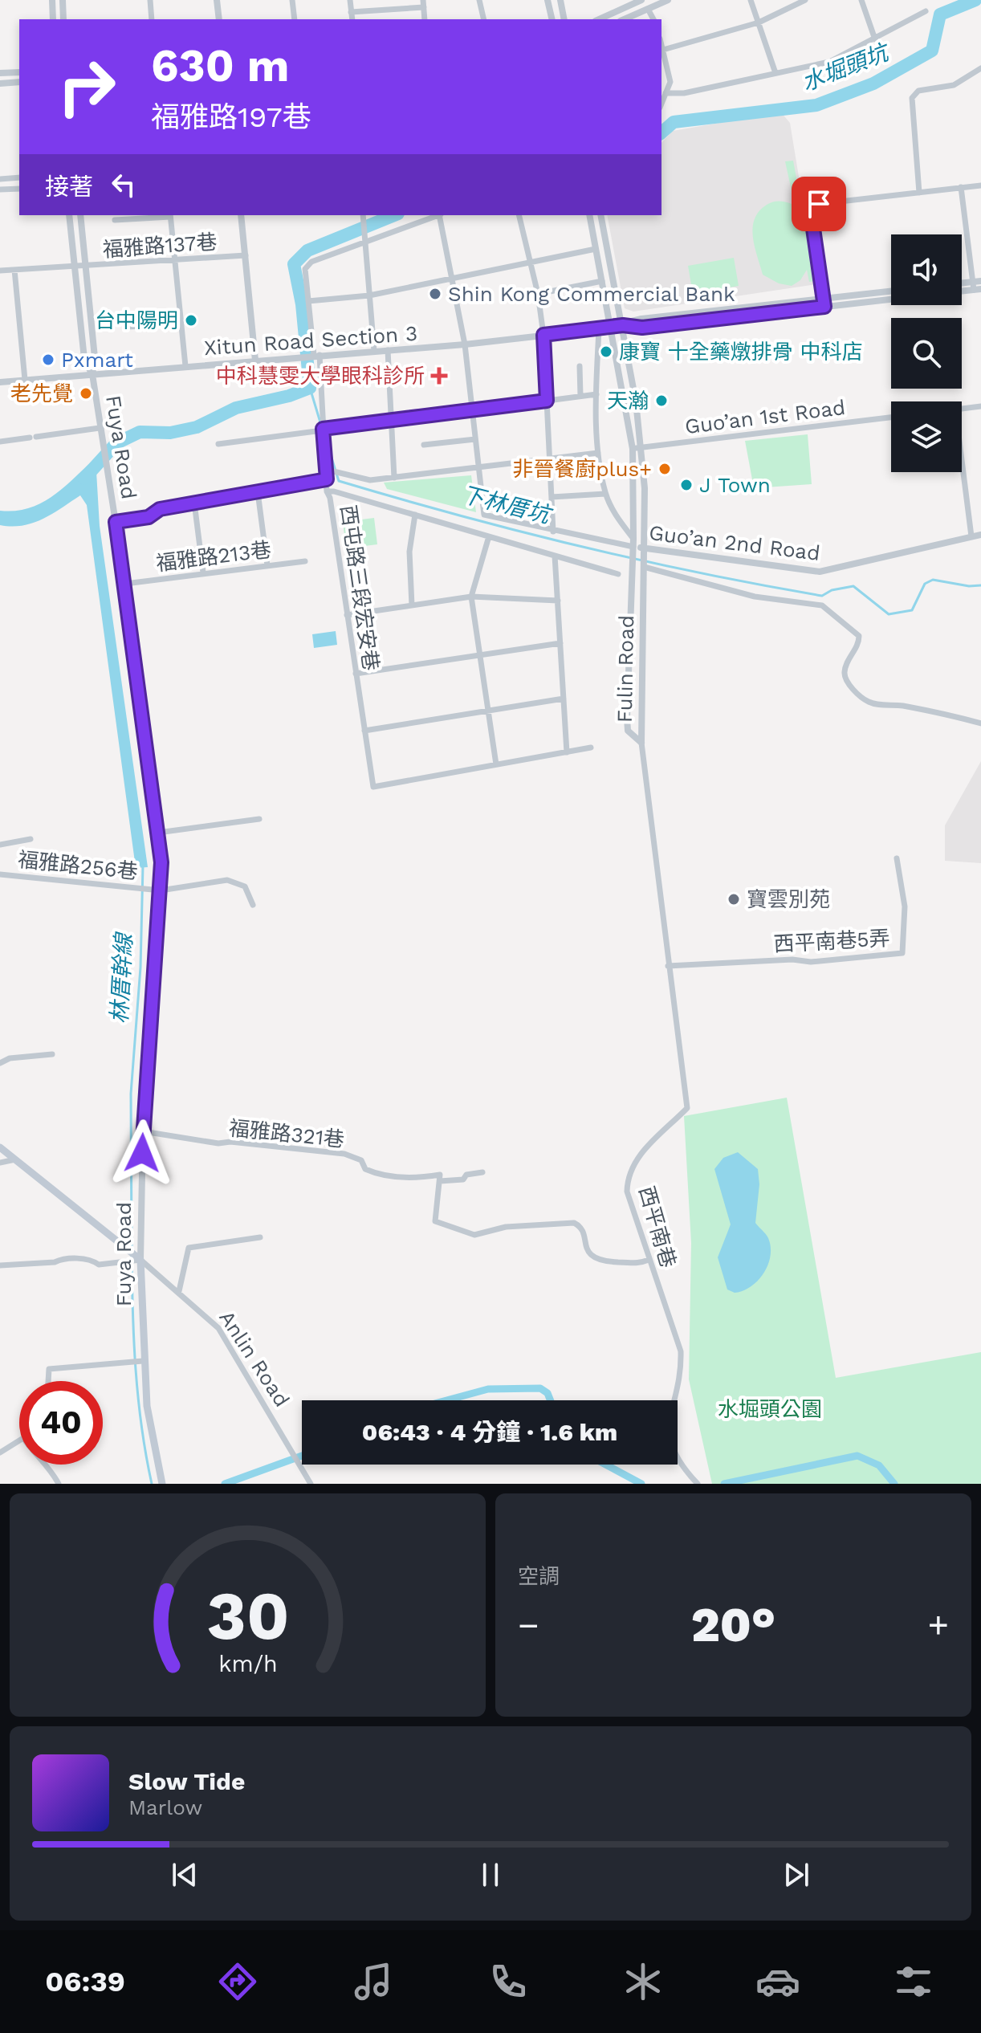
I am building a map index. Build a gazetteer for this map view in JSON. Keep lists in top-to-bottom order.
{
  "streets": {
    "main road": ["Fuya Road", "Anlin Road"],
    "street": [
      "福雅路137巷",
      "Xitun Road Section 3",
      "Guo’an 1st Road",
      "Guo’an 2nd Road",
      "福雅路213巷",
      "西屯路三段宏安巷",
      "Fulin Road",
      "福雅路256巷",
      "西平南巷5弄",
      "福雅路321巷",
      "西平南巷"
    ]
  },
  "crossings": [
    ["福雅路137巷", "Fuya Road"],
    ["Xitun Road Section 3", "Fuya Road"],
    ["Xitun Road Section 3", "西屯路三段宏安巷"],
    ["Xitun Road Section 3", "Fulin Road"],
    ["Guo’an 1st Road", "Fulin Road"],
    ["Fuya Road", "福雅路213巷"],
    ["Fuya Road", "福雅路256巷"],
    ["Fuya Road", "福雅路321巷"],
    ["Fuya Road", "Anlin Road"],
    ["Guo’an 2nd Road", "Fulin Road"],
    ["Fulin Road", "西平南巷"],
    ["西平南巷5弄", "西平南巷"]
  ],
  "water": ["水堀頭坑", "下林厝坑", "林厝幹線"],
  "parks": ["水堀頭公園"],
  "places": {
    "other": [
      "Shin Kong Commercial Bank",
      "台中陽明",
      "康寶 十全藥燉排骨 中科店",
      "Pxmart",
      "老先覺",
      "天瀚",
      "非晉餐廚plus+",
      "J Town",
      "寶雲別苑"
    ],
    "health": ["中科慧雯大學眼科診所"]
  },
  "page": {
    "turn": ["630 m", "福雅路197巷"],
    "then": "接著",
    "limit": "40",
    "trip": "06:43 · 4 分鐘 · 1.6 km",
    "tile": "空調",
    "heat": ["−", "20°", "+"],
    "song": ["Slow Tide", "Marlow"],
    "tabs": "06:39",
    "gauge": ["30", "km/h"]
  }
}
